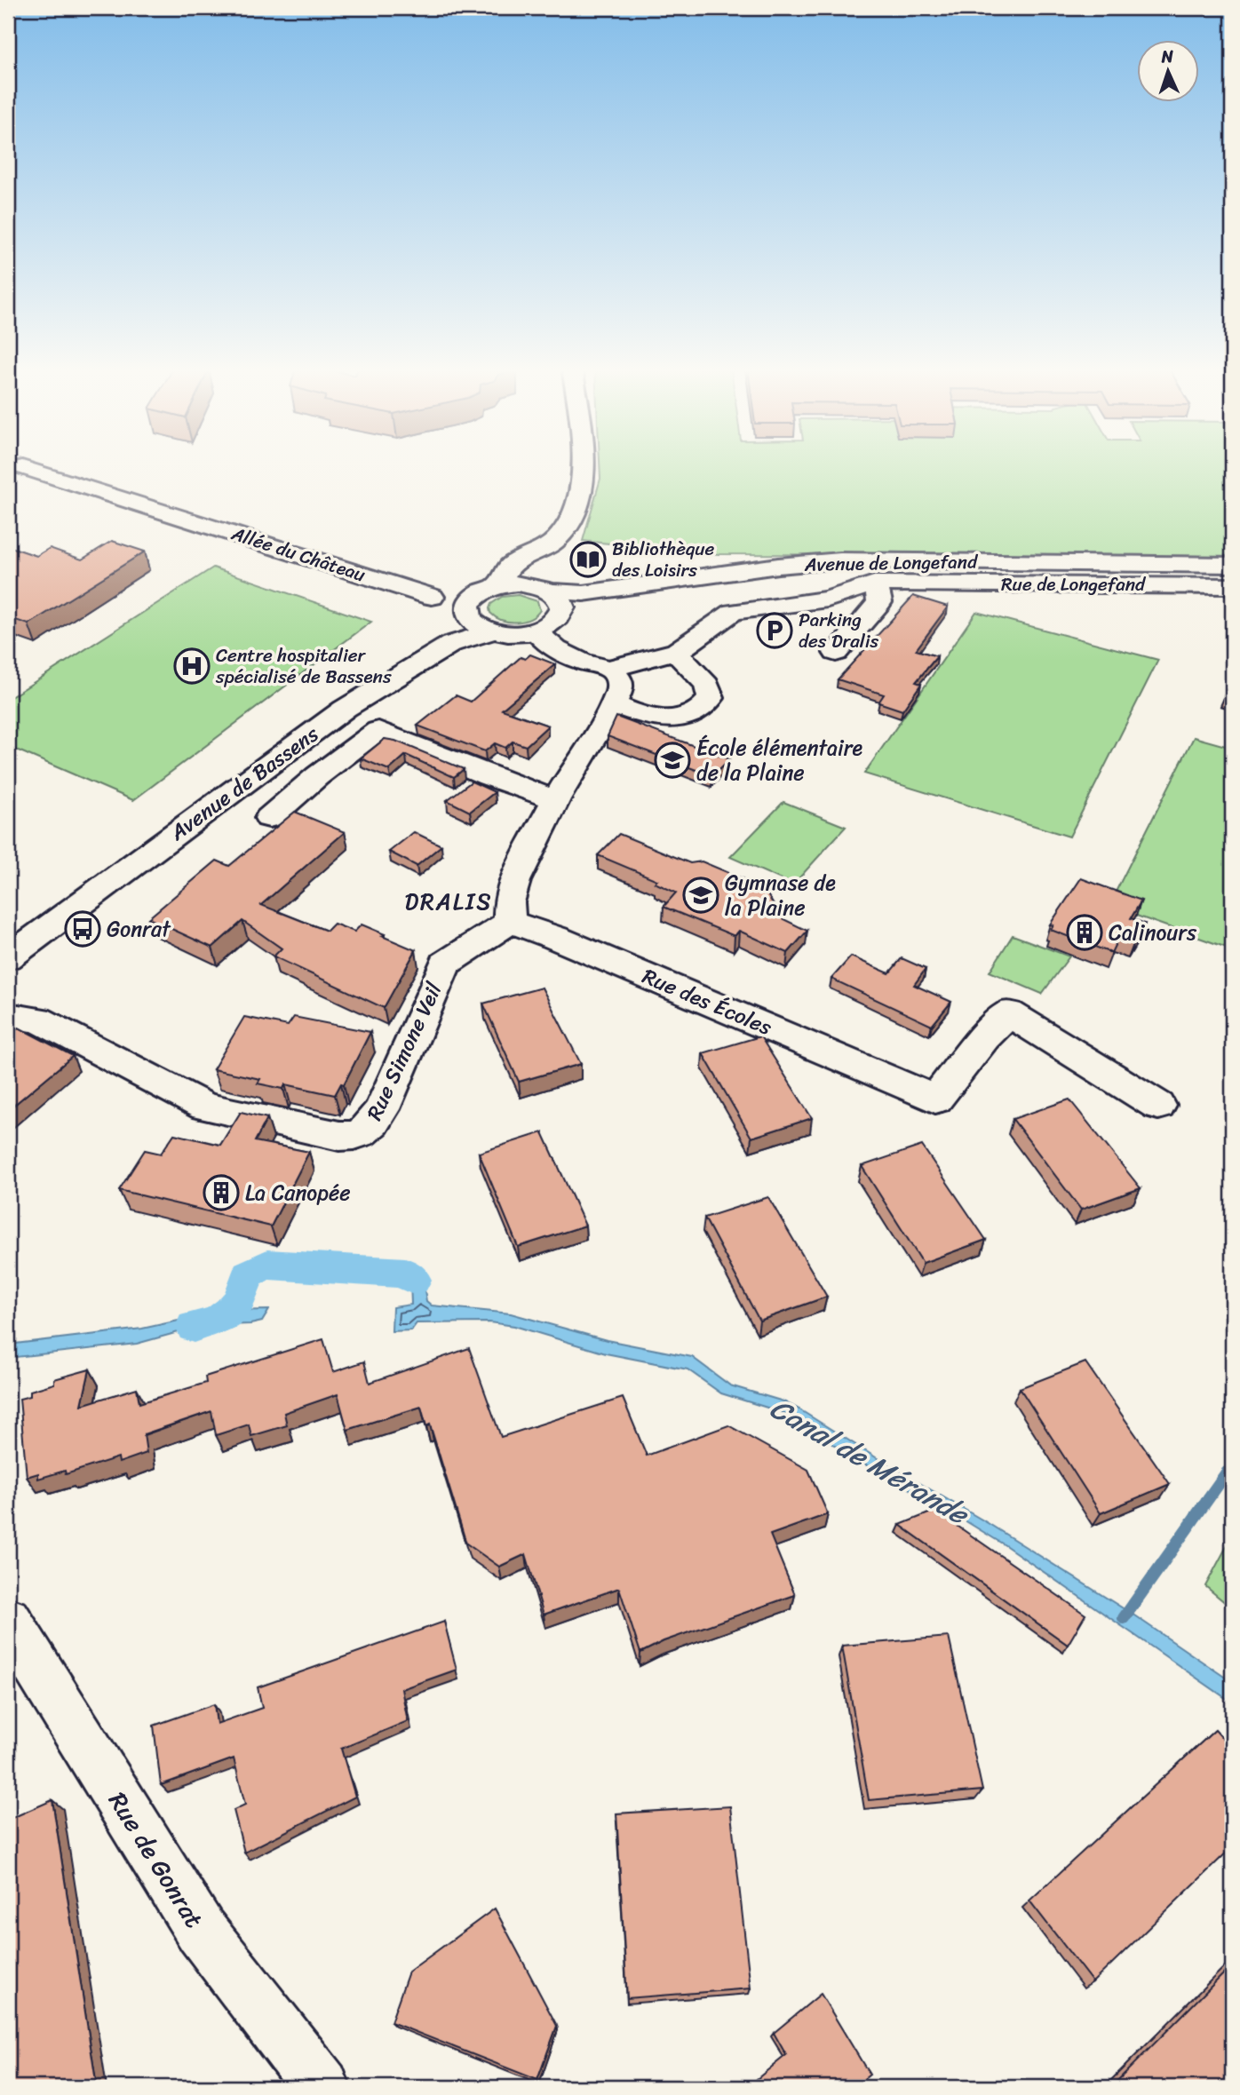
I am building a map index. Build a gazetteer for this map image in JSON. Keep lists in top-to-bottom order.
{
  "streets": {
    "street": [
      "Allée du Château",
      "Avenue de Longefand",
      "Rue de Longefand",
      "Avenue de Bassens",
      "Rue des Écoles",
      "Rue Simone Veil",
      "Rue de Gonrat"
    ]
  },
  "crossings": [
    ["Rue des Écoles", "Rue Simone Veil"]
  ],
  "districts": ["DRALIS"],
  "water": ["Canal de Mérande"],
  "places": {
    "library": ["Bibliothèque des Loisirs"],
    "parking": ["Parking des Dralis"],
    "hospital": ["Centre hospitalier spécialisé de Bassens"],
    "school or university": ["École élémentaire de la Plaine", "Gymnase de la Plaine"],
    "bus stop": ["Gonrat"],
    "building": ["Calinours", "La Canopée"]
  },
  "north": "top"
}
